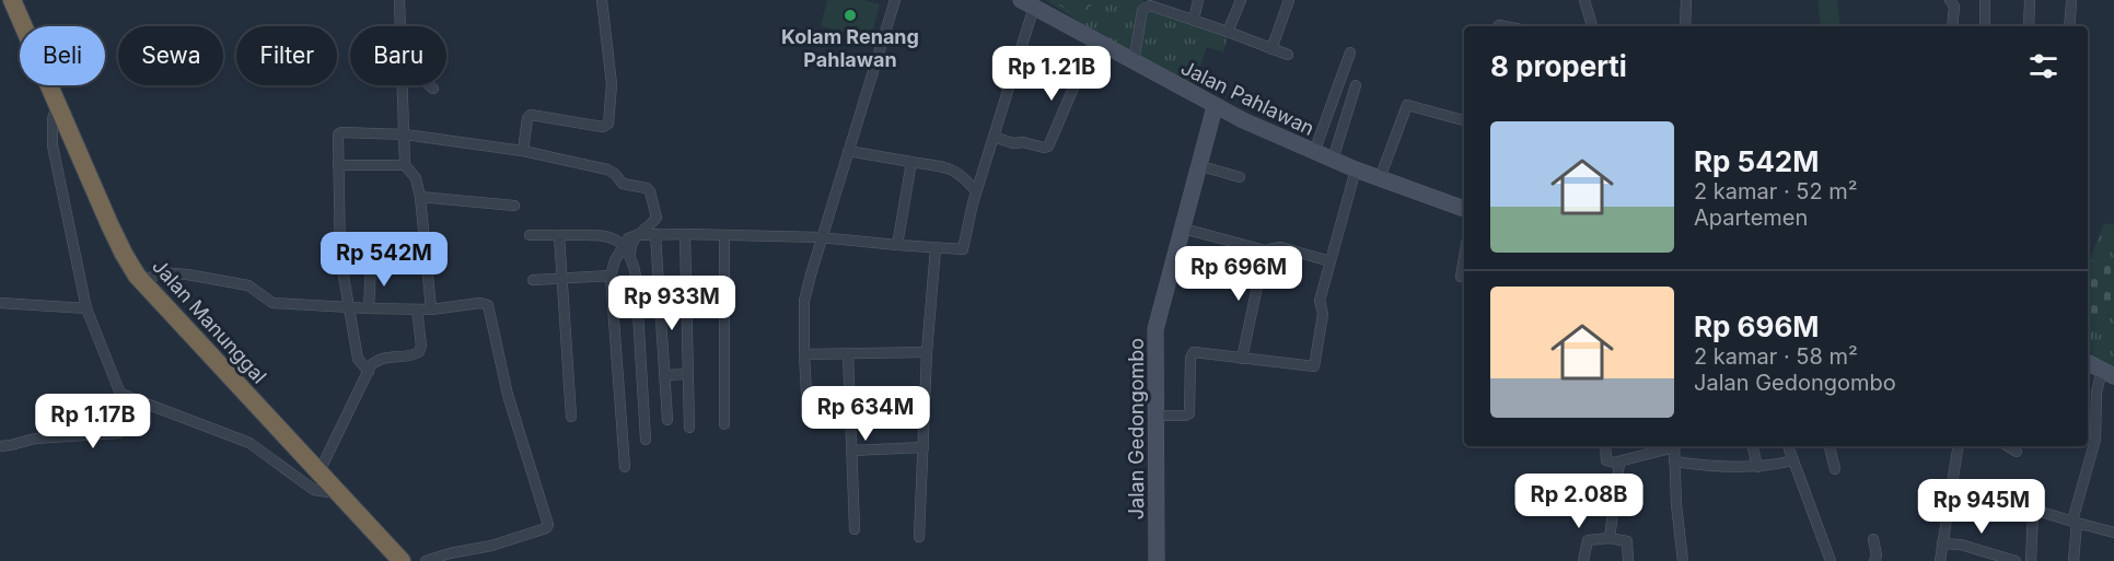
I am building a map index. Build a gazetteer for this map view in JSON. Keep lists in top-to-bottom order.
{
  "streets": {
    "highway": ["Jalan Manunggal"],
    "street": ["Jalan Pahlawan", "Jalan Gedongombo"]
  },
  "crossings": [
    ["Jalan Pahlawan", "Jalan Gedongombo"]
  ],
  "places": ["Kolam Renang Pahlawan"],
  "page": {
    "chip": [
      "Beli",
      "Sewa",
      "Filter",
      "Baru"
    ],
    "heading": "8 properti",
    "price": [
      "Rp 1.21B",
      "Rp 542M",
      "Rp 696M",
      "Rp 933M",
      "Rp 634M",
      "Rp 1.17B",
      "Rp 2.08B",
      "Rp 945M"
    ],
    "list": [
      {
        "name": "Rp 542M",
        "note": "2 kamar · 52 m² · Apartemen"
      },
      {
        "name": "Rp 696M",
        "note": "2 kamar · 58 m² · Jalan Gedongombo"
      }
    ]
  }
}
